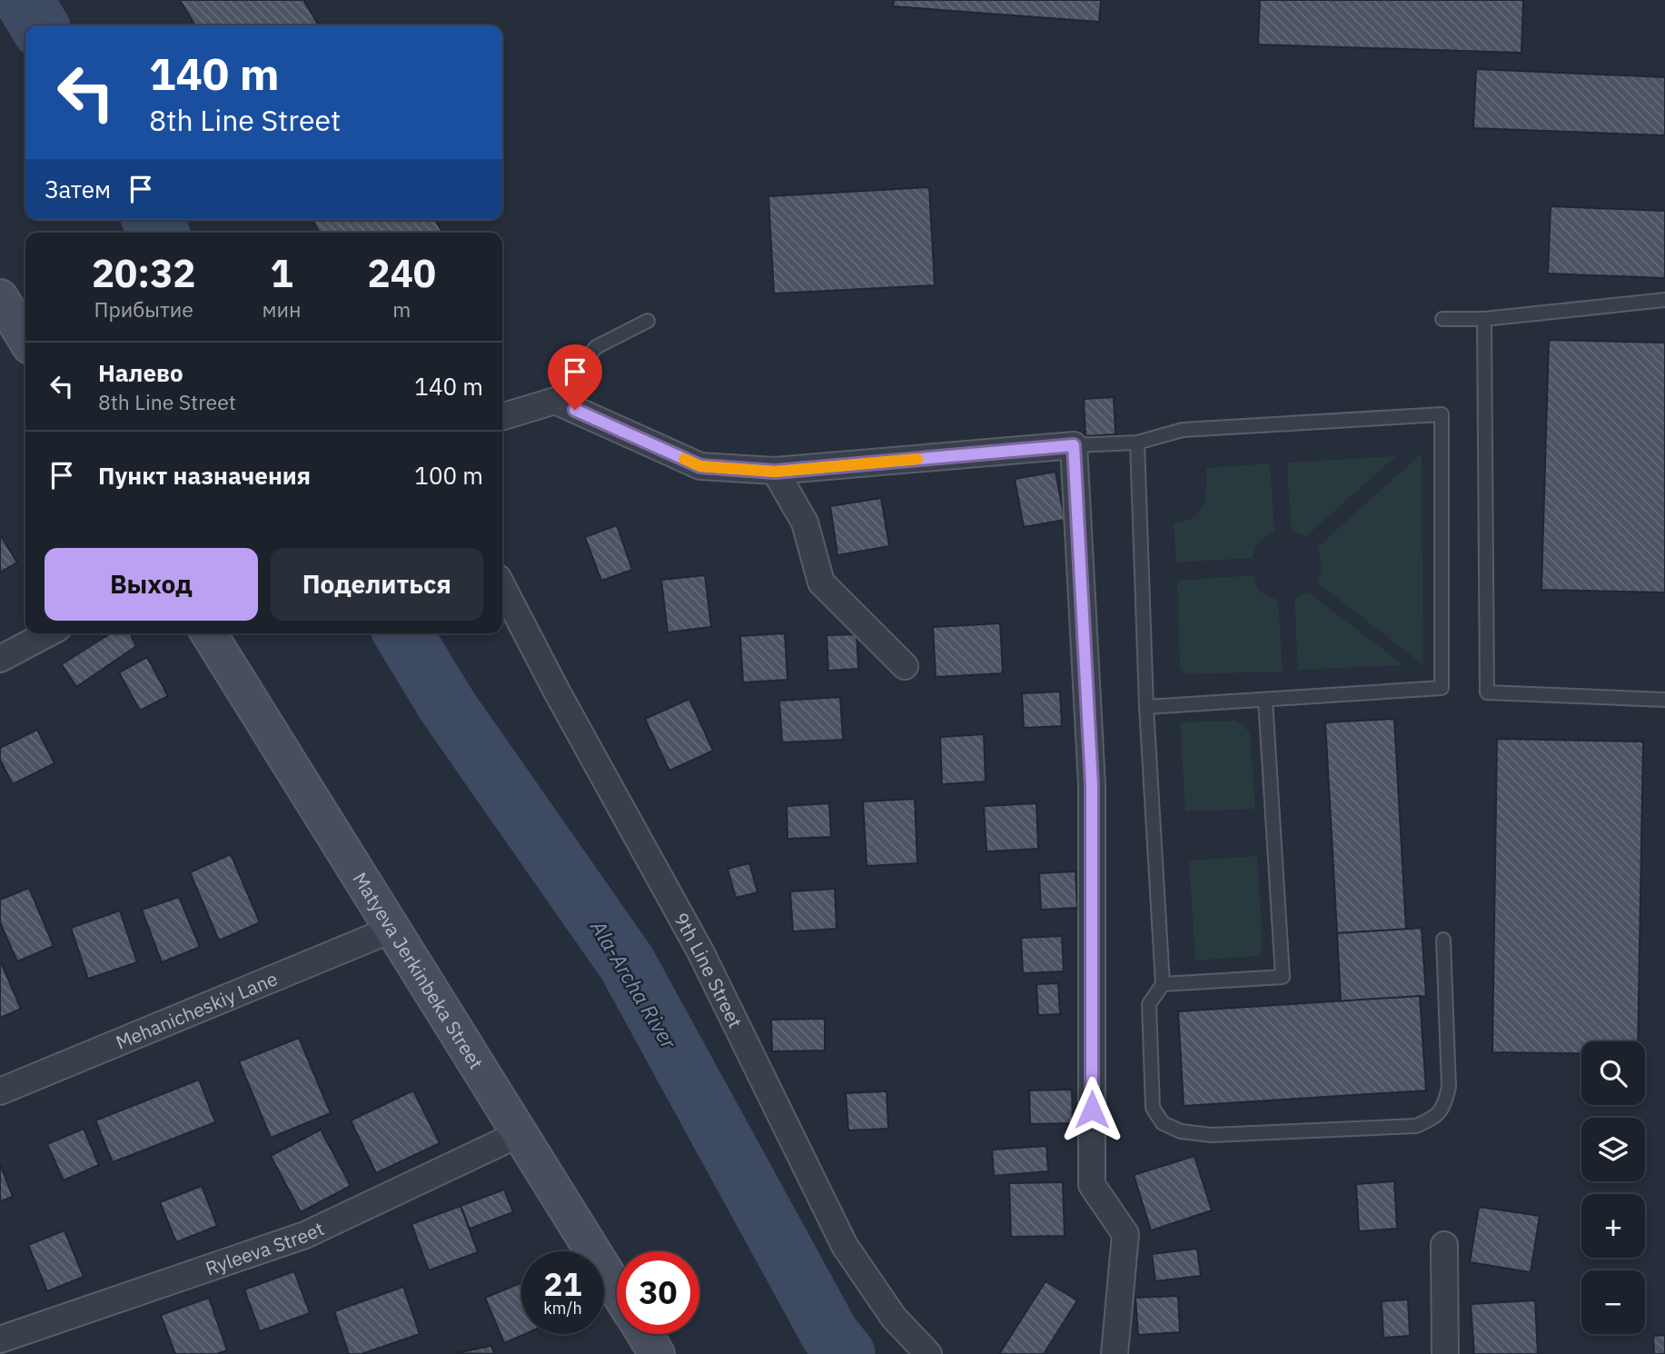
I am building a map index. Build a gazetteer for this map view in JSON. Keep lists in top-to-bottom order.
{
  "streets": {
    "main road": ["Matyeva Jerkinbeka Street"],
    "street": ["9th Line Street", "Mehanicheskiy Lane", "Ryleeva Street"]
  },
  "crossings": [
    ["Matyeva Jerkinbeka Street", "Mehanicheskiy Lane"],
    ["Matyeva Jerkinbeka Street", "Ryleeva Street"]
  ],
  "water": ["Ala-Archa River"],
  "page": {
    "turn": ["140 m", "8th Line Street"],
    "then": "Затем",
    "eta": [
      "20:32",
      "Прибытие",
      "1",
      "мин",
      "240",
      "m"
    ],
    "list": [
      {
        "name": "Налево",
        "note": "8th Line Street",
        "value": "140 m"
      },
      {
        "name": "Пункт назначения",
        "value": "100 m"
      }
    ],
    "buttons": ["Выход", "Поделиться"],
    "map_buttons": ["+", "−"],
    "speed": "21 km/h",
    "limit": "30"
  }
}
